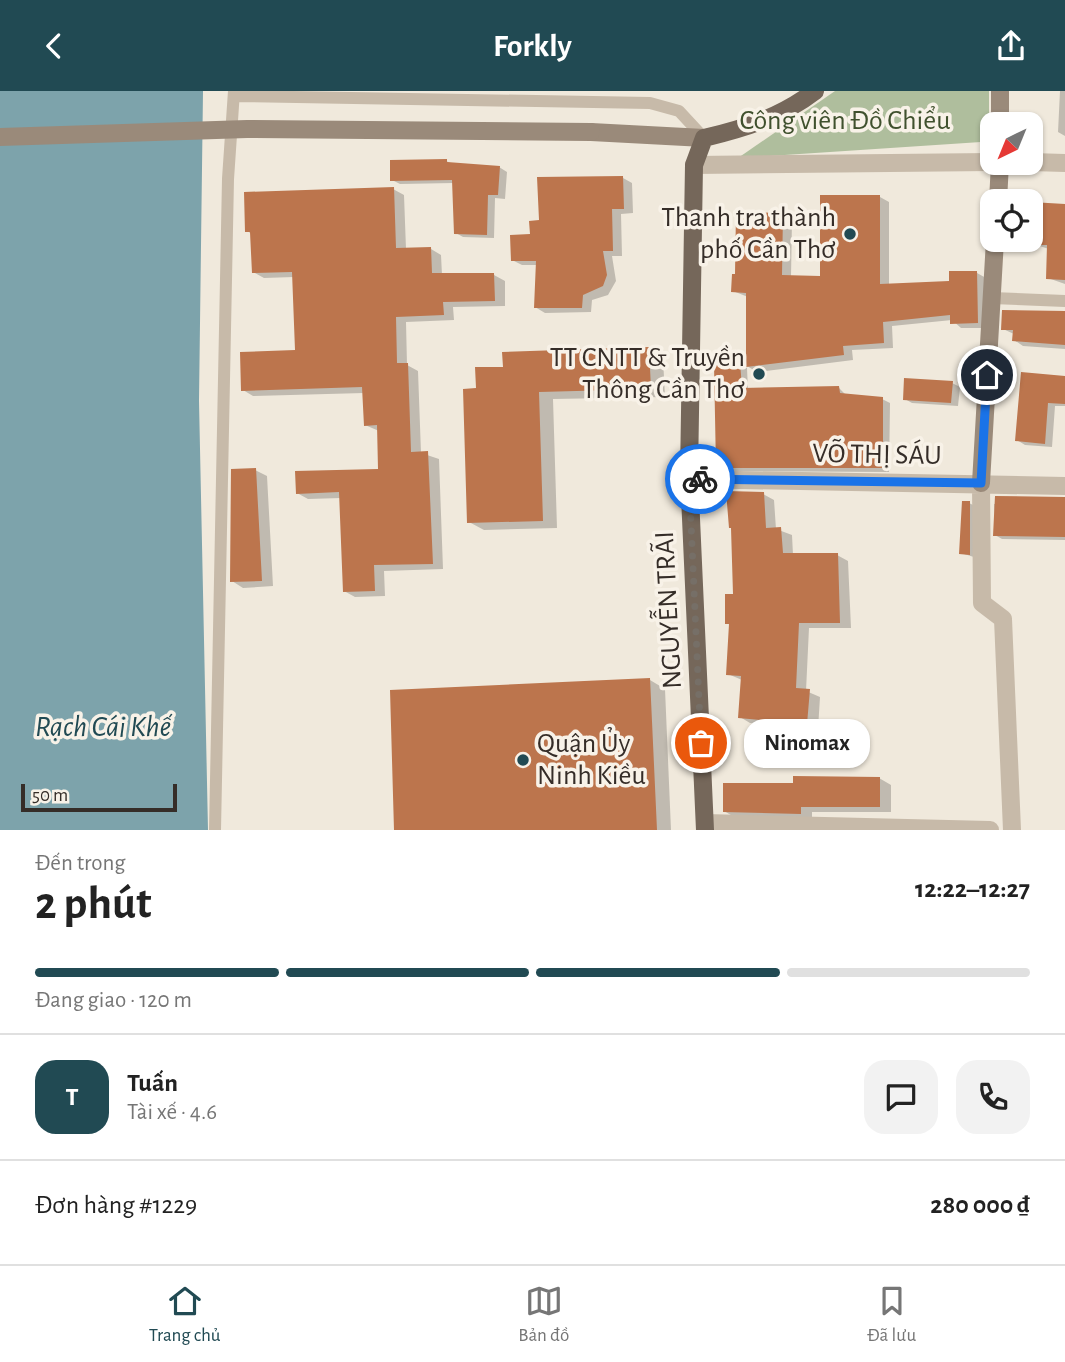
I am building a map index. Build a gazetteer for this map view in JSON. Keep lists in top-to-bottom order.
{
  "streets": {
    "main road": ["NGUYỄN TRÃI"],
    "street": ["VÕ THỊ SÁU"]
  },
  "crossings": [
    ["VÕ THỊ SÁU", "NGUYỄN TRÃI"]
  ],
  "water": ["Rạch Cái Khế"],
  "parks": ["Công viên Đồ Chiểu"],
  "places": [
    "Thanh tra thành phố Cần Thơ",
    "TT CNTT & Truyền Thông Cần Thơ",
    "Ninomax",
    "Quận Ủy Ninh Kiều"
  ],
  "scale_bar": "50 m",
  "north": "bottom left",
  "page": {
    "header": "Forkly",
    "bubble": "Ninomax",
    "scale": "50 m",
    "heading": ["2 phút", "Đến trong", "12:22–12:27"],
    "panel": [
      "Tuấn",
      "Tài xế · 4.6",
      "Đơn hàng #1229",
      "280 000 ₫"
    ],
    "bar": "Đang giao · 120 m",
    "round": "T",
    "tabs": ["Trang chủ", "Bản đồ", "Đã lưu"]
  }
}
